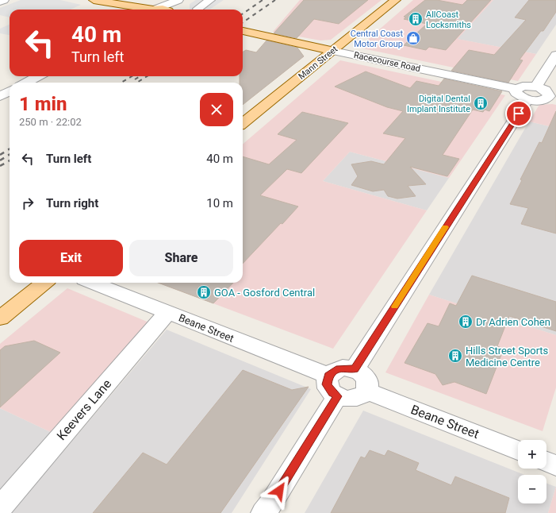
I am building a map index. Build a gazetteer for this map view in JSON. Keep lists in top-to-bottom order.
{
  "streets": {
    "main road": ["Racecourse Road", "Mann Street"],
    "street": ["Beane Street", "Keevers Lane"]
  },
  "crossings": [
    ["Racecourse Road", "Mann Street"],
    ["Beane Street", "Keevers Lane"]
  ],
  "places": {
    "building": [
      "AllCoast Locksmiths",
      "Digital Dental Implant Institute",
      "GOA - Gosford Central",
      "Dr Adrien Cohen",
      "Hills Street Sports Medicine Centre"
    ],
    "shop": ["Central Coast Motor Group"]
  },
  "page": {
    "turn": ["40 m", "Turn left"],
    "heading": ["1 min", "250 m · 22:02"],
    "list": [
      {
        "name": "Turn left",
        "value": "40 m"
      },
      {
        "name": "Turn right",
        "value": "10 m"
      }
    ],
    "buttons": ["Exit", "Share"],
    "map_buttons": ["+", "−"]
  }
}
